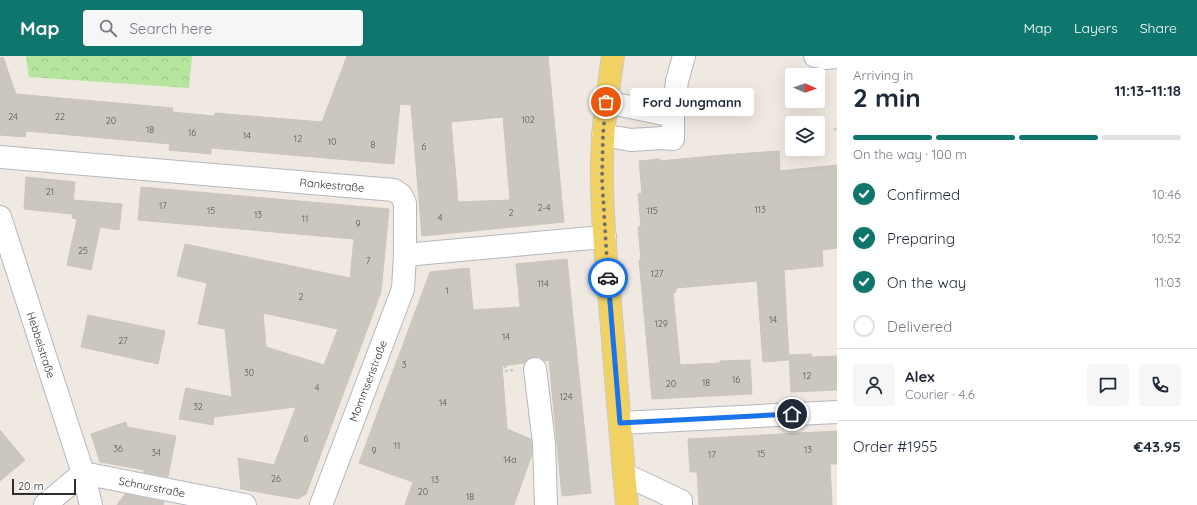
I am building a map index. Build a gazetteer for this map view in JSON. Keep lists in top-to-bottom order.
{
  "streets": {
    "street": [
      "Rankestraße",
      "Hebbelstraße",
      "Mommsenstraße",
      "Schnurstraße"
    ]
  },
  "crossings": [
    ["Rankestraße", "Mommsenstraße"],
    ["Hebbelstraße", "Schnurstraße"]
  ],
  "places": ["Ford Jungmann"],
  "house_numbers": [
    "24",
    "22",
    "102",
    "20",
    "18",
    "16",
    "14",
    "12",
    "10",
    "8",
    "6",
    "21",
    "17",
    "2-4",
    "113",
    "15",
    "115",
    "2",
    "13",
    "4",
    "11",
    "9",
    "25",
    "7",
    "127",
    "114",
    "1",
    "2",
    "14",
    "129",
    "14",
    "27",
    "3",
    "30",
    "12",
    "16",
    "18",
    "20",
    "4",
    "124",
    "14",
    "32",
    "6",
    "11",
    "36",
    "13",
    "9",
    "34",
    "15",
    "17",
    "14a",
    "26",
    "13",
    "20",
    "18"
  ],
  "scale_bar": "20 m",
  "north": "right",
  "page": {
    "header": "Map",
    "search": "Search here",
    "nav": ["Map", "Layers", "Share"],
    "heading": ["2 min", "Arriving in", "11:13–11:18"],
    "panel": [
      "Alex",
      "Courier · 4.6",
      "Order #1955",
      "€43.95"
    ],
    "bubble": "Ford Jungmann",
    "bar": "On the way · 100 m",
    "list": [
      ["Confirmed", "10:46"],
      ["Preparing", "10:52"],
      ["On the way", "11:03"],
      "Delivered"
    ],
    "scale": "20 m"
  }
}
